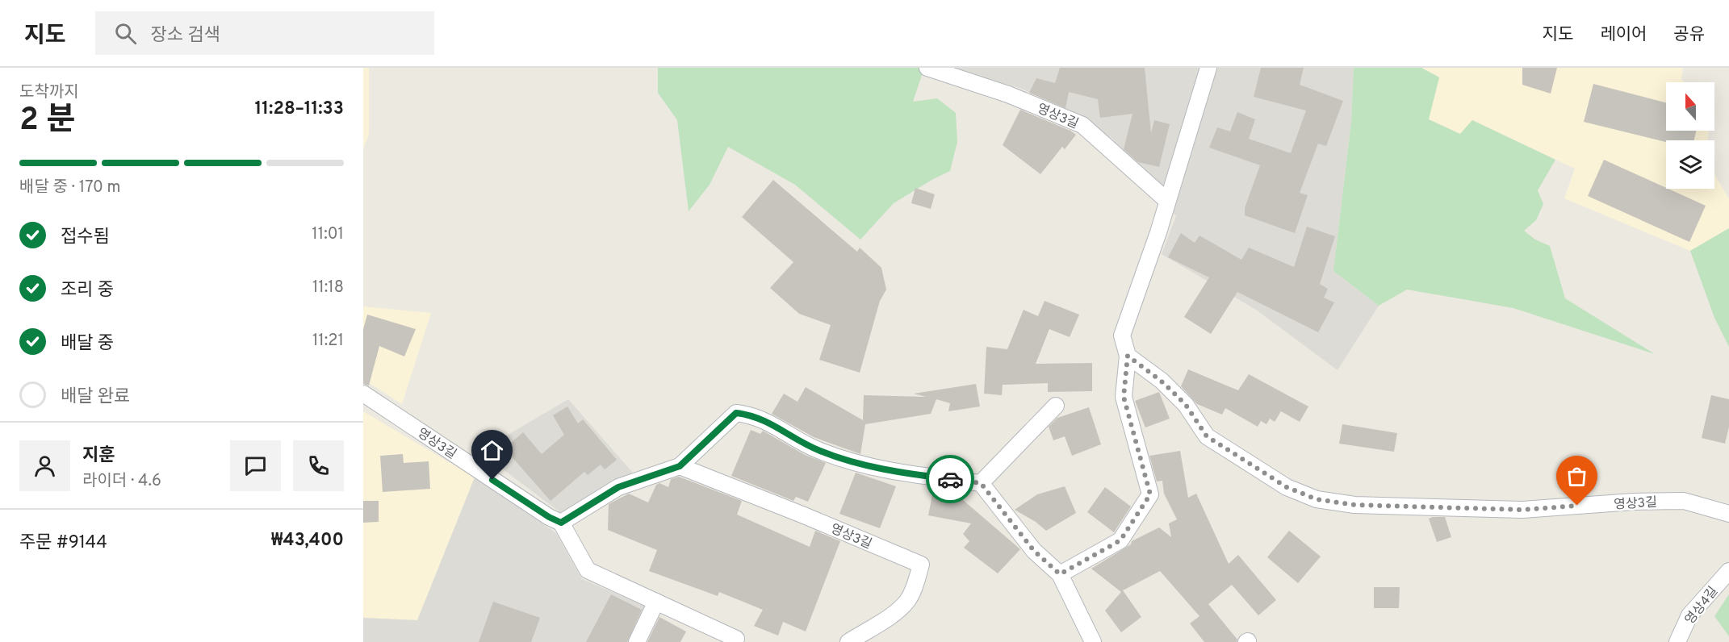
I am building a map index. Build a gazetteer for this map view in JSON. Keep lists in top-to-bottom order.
{
  "streets": {
    "street": ["영상3길", "영상4길"]
  },
  "north": "top",
  "page": {
    "header": "지도",
    "search": "장소 검색",
    "nav": ["지도", "레이어", "공유"],
    "heading": ["2 분", "도착까지", "11:28–11:33"],
    "panel": [
      "지훈",
      "라이더 · 4.6",
      "주문 #9144",
      "₩43,400"
    ],
    "bar": "배달 중 · 170 m",
    "list": [
      ["접수됨", "11:01"],
      ["조리 중", "11:18"],
      ["배달 중", "11:21"],
      "배달 완료"
    ]
  }
}
